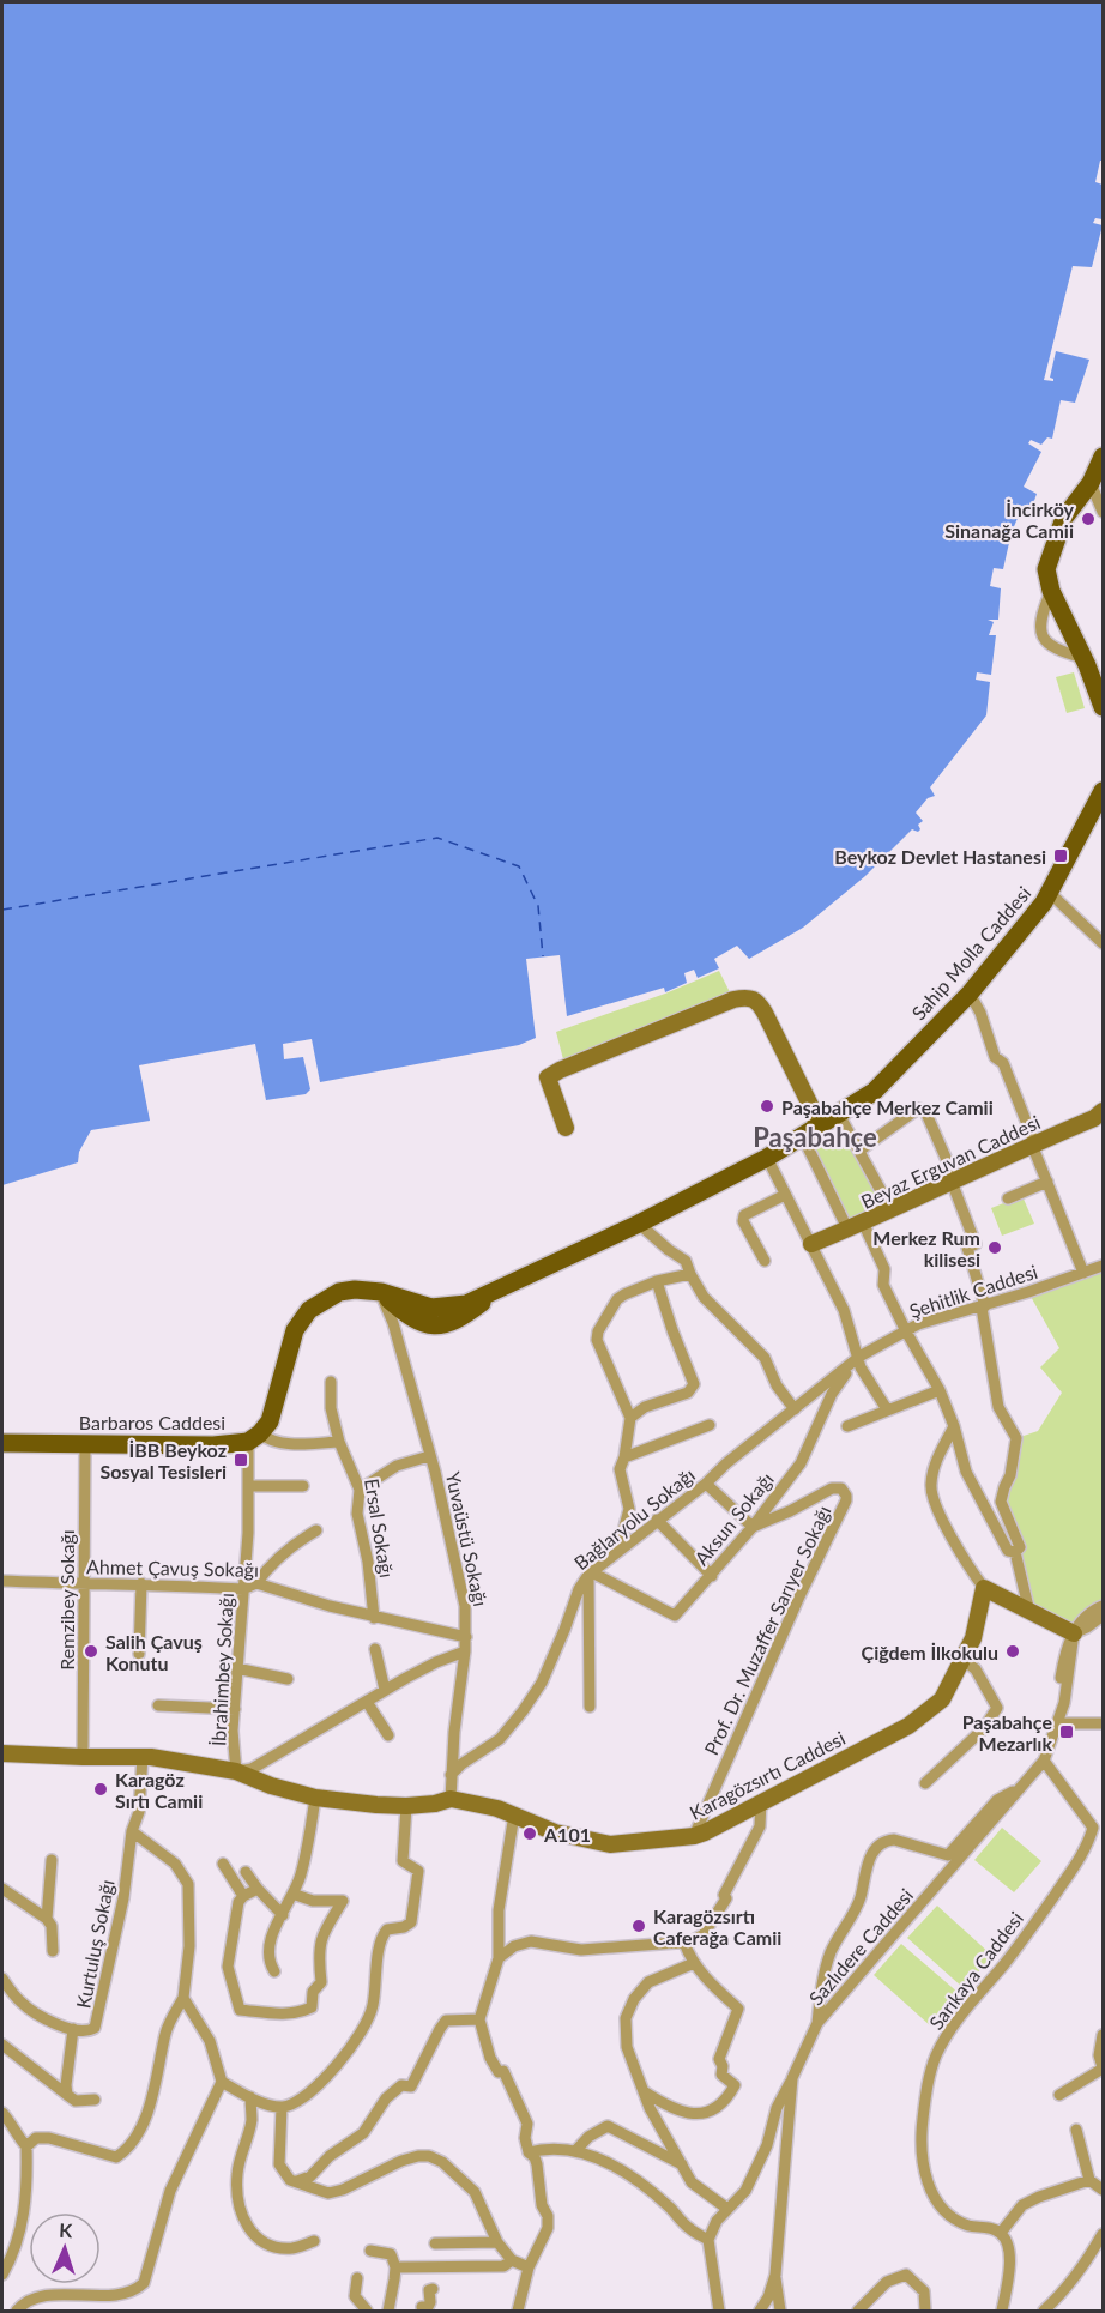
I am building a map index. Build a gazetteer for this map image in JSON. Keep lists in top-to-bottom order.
{
  "streets": {
    "main road": ["Sahip Molla Caddesi", "Barbaros Caddesi"],
    "street": [
      "Beyaz Erguvan Caddesi",
      "Şehitlik Caddesi",
      "Bağlaryolu Sokağı",
      "Aksun Sokağı",
      "Ersal Sokağı",
      "Yuvaüstü Sokağı",
      "Ahmet Çavuş Sokağı",
      "Remzibey Sokağı",
      "Prof. Dr. Muzaffer Sarıyer Sokağı",
      "İbrahimbey Sokağı",
      "Karagözsırtı Caddesi",
      "Kurtuluş Sokağı",
      "Sazlıdere Caddesi",
      "Sarıkaya Caddesi"
    ]
  },
  "crossings": [
    ["Şehitlik Caddesi", "Bağlaryolu Sokağı"],
    ["Şehitlik Caddesi", "Aksun Sokağı"],
    ["Barbaros Caddesi", "Remzibey Sokağı"],
    ["Barbaros Caddesi", "İbrahimbey Sokağı"],
    ["Bağlaryolu Sokağı", "Aksun Sokağı"],
    ["Bağlaryolu Sokağı", "Yuvaüstü Sokağı"],
    ["Aksun Sokağı", "Prof. Dr. Muzaffer Sarıyer Sokağı"],
    ["Ersal Sokağı", "Ahmet Çavuş Sokağı"],
    ["Yuvaüstü Sokağı", "Ahmet Çavuş Sokağı"],
    ["Yuvaüstü Sokağı", "Karagözsırtı Caddesi"],
    ["Ahmet Çavuş Sokağı", "Remzibey Sokağı"],
    ["Ahmet Çavuş Sokağı", "İbrahimbey Sokağı"],
    ["Remzibey Sokağı", "Karagözsırtı Caddesi"],
    ["Prof. Dr. Muzaffer Sarıyer Sokağı", "Karagözsırtı Caddesi"],
    ["İbrahimbey Sokağı", "Karagözsırtı Caddesi"],
    ["Karagözsırtı Caddesi", "Kurtuluş Sokağı"],
    ["Sazlıdere Caddesi", "Sarıkaya Caddesi"]
  ],
  "districts": ["Paşabahçe"],
  "places": {
    "other": [
      "İncirköy Sinanağa Camii",
      "Paşabahçe Merkez Camii",
      "Merkez Rum kilisesi",
      "Salih Çavuş Konutu",
      "Çiğdem İlkokulu",
      "Karagöz Sırtı Camii",
      "A101",
      "Karagözsırtı Caferağa Camii"
    ],
    "transit": ["Beykoz Devlet Hastanesi", "İBB Beykoz Sosyal Tesisleri", "Paşabahçe Mezarlık"]
  },
  "north": "top"
}
